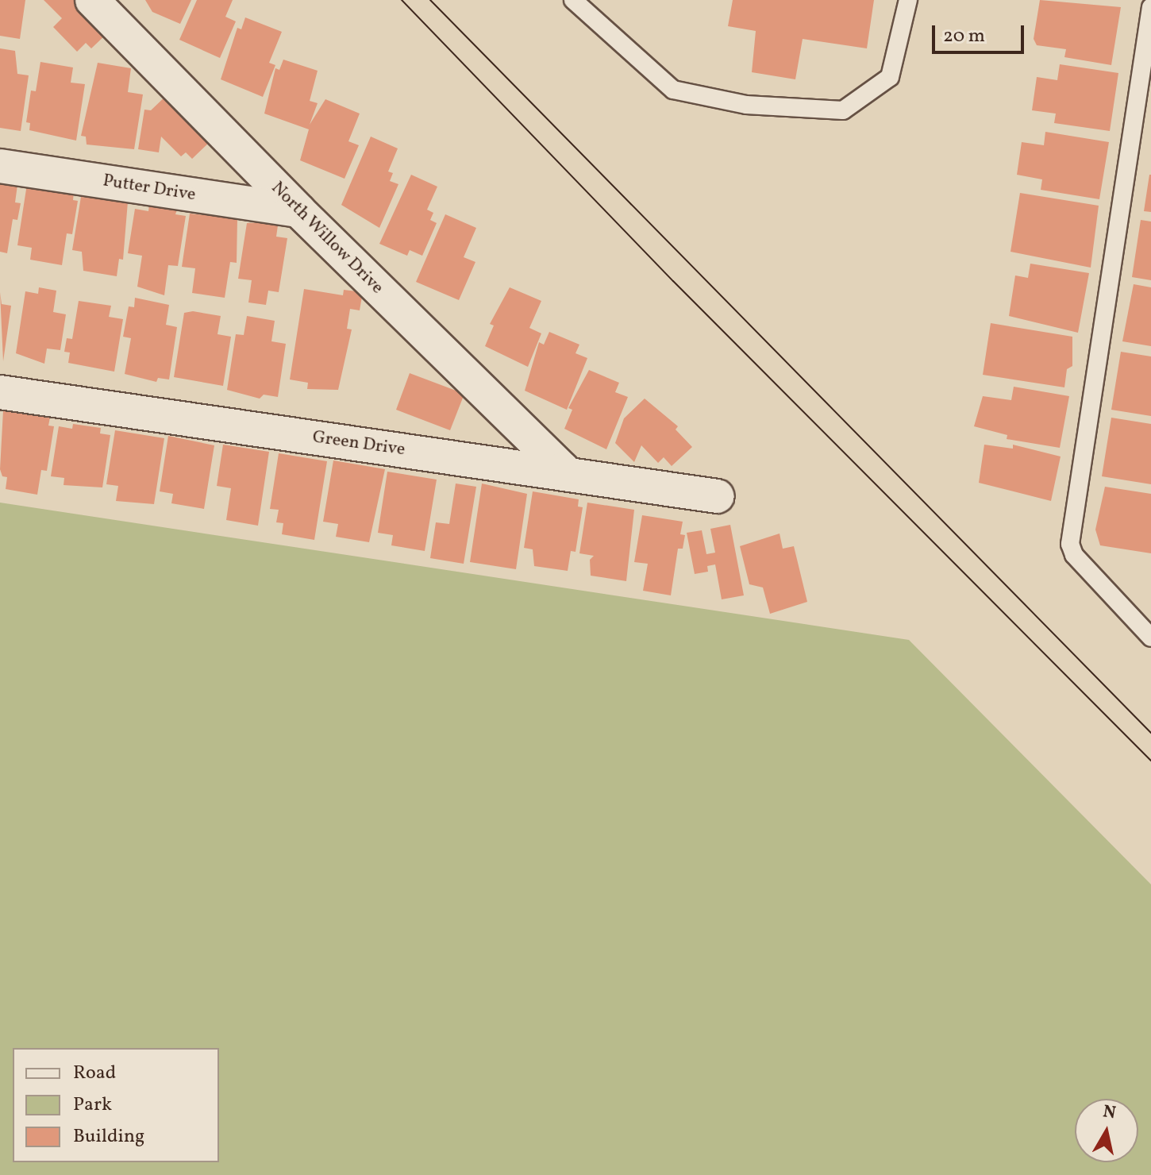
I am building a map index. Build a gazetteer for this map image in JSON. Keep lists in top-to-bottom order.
{
  "streets": {
    "street": ["Putter Drive", "North Willow Drive", "Green Drive"]
  },
  "crossings": [
    ["Putter Drive", "North Willow Drive"],
    ["North Willow Drive", "Green Drive"]
  ],
  "legend": ["Road", "Park", "Building"],
  "scale_bar": "20 m",
  "north": "top"
}
